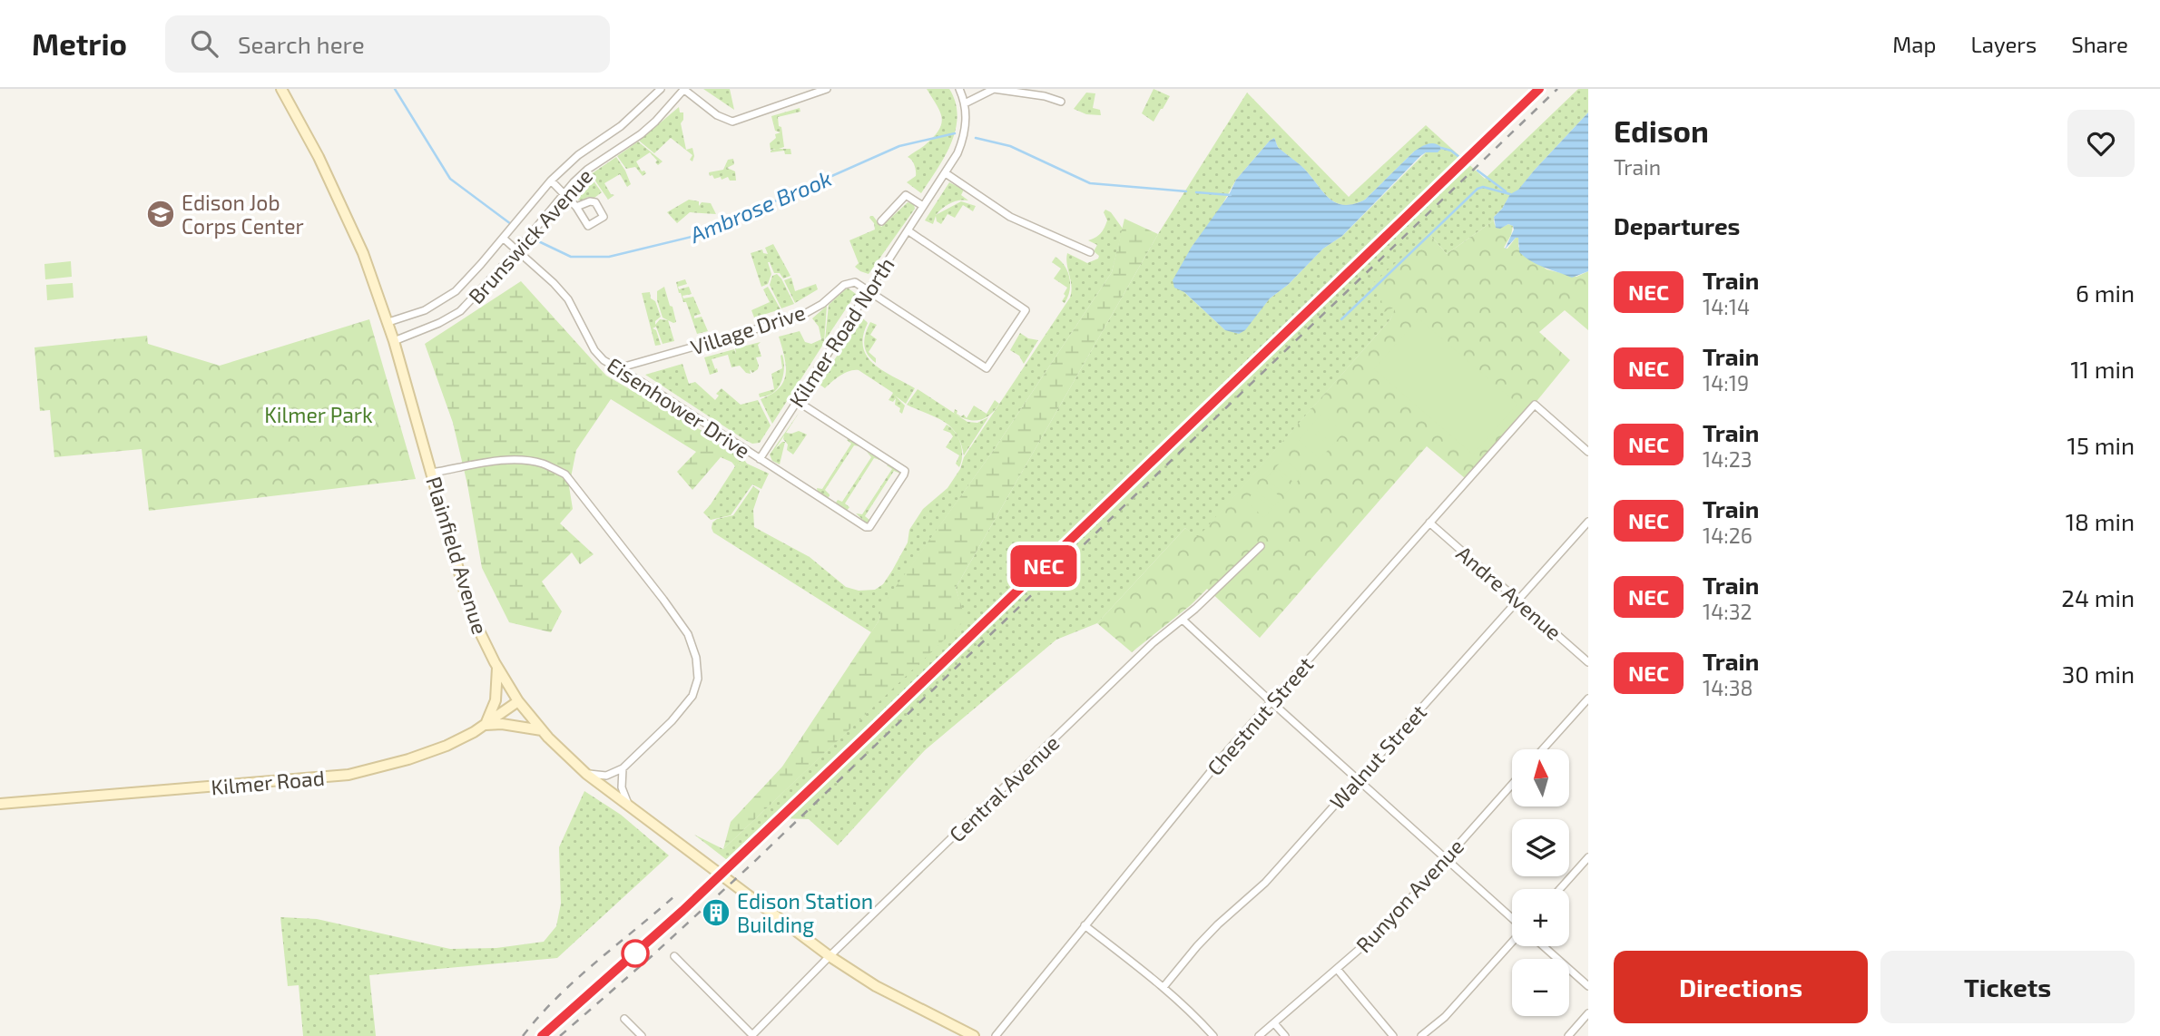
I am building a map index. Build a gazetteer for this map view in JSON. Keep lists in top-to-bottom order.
{
  "streets": {
    "main road": ["Plainfield Avenue", "Kilmer Road"],
    "street": [
      "Brunswick Avenue",
      "Village Drive",
      "Kilmer Road North",
      "Eisenhower Drive",
      "Andre Avenue",
      "Chestnut Street",
      "Walnut Street",
      "Central Avenue",
      "Runyon Avenue"
    ]
  },
  "crossings": [
    ["Brunswick Avenue", "Eisenhower Drive"],
    ["Brunswick Avenue", "Plainfield Avenue"],
    ["Village Drive", "Kilmer Road North"],
    ["Village Drive", "Eisenhower Drive"],
    ["Kilmer Road North", "Eisenhower Drive"],
    ["Plainfield Avenue", "Kilmer Road"],
    ["Plainfield Avenue", "Central Avenue"],
    ["Andre Avenue", "Chestnut Street"],
    ["Andre Avenue", "Walnut Street"]
  ],
  "water": ["Ambrose Brook"],
  "parks": ["Kilmer Park"],
  "places": {
    "school or university": ["Edison Job Corps Center"],
    "building": ["Edison Station Building"]
  },
  "north": "top",
  "page": {
    "header": "Metrio",
    "search": "Search here",
    "nav": ["Map", "Layers", "Share"],
    "on_map": "NEC",
    "heading": [
      ["Edison", "Train"],
      "Departures"
    ],
    "list": [
      {
        "mark": "NEC",
        "name": "Train",
        "note": "14:14",
        "value": "6 min"
      },
      {
        "mark": "NEC",
        "name": "Train",
        "note": "14:19",
        "value": "11 min"
      },
      {
        "mark": "NEC",
        "name": "Train",
        "note": "14:23",
        "value": "15 min"
      },
      {
        "mark": "NEC",
        "name": "Train",
        "note": "14:26",
        "value": "18 min"
      },
      {
        "mark": "NEC",
        "name": "Train",
        "note": "14:32",
        "value": "24 min"
      },
      {
        "mark": "NEC",
        "name": "Train",
        "note": "14:38",
        "value": "30 min"
      }
    ],
    "map_buttons": ["+", "−"],
    "buttons": ["Directions", "Tickets"]
  }
}
